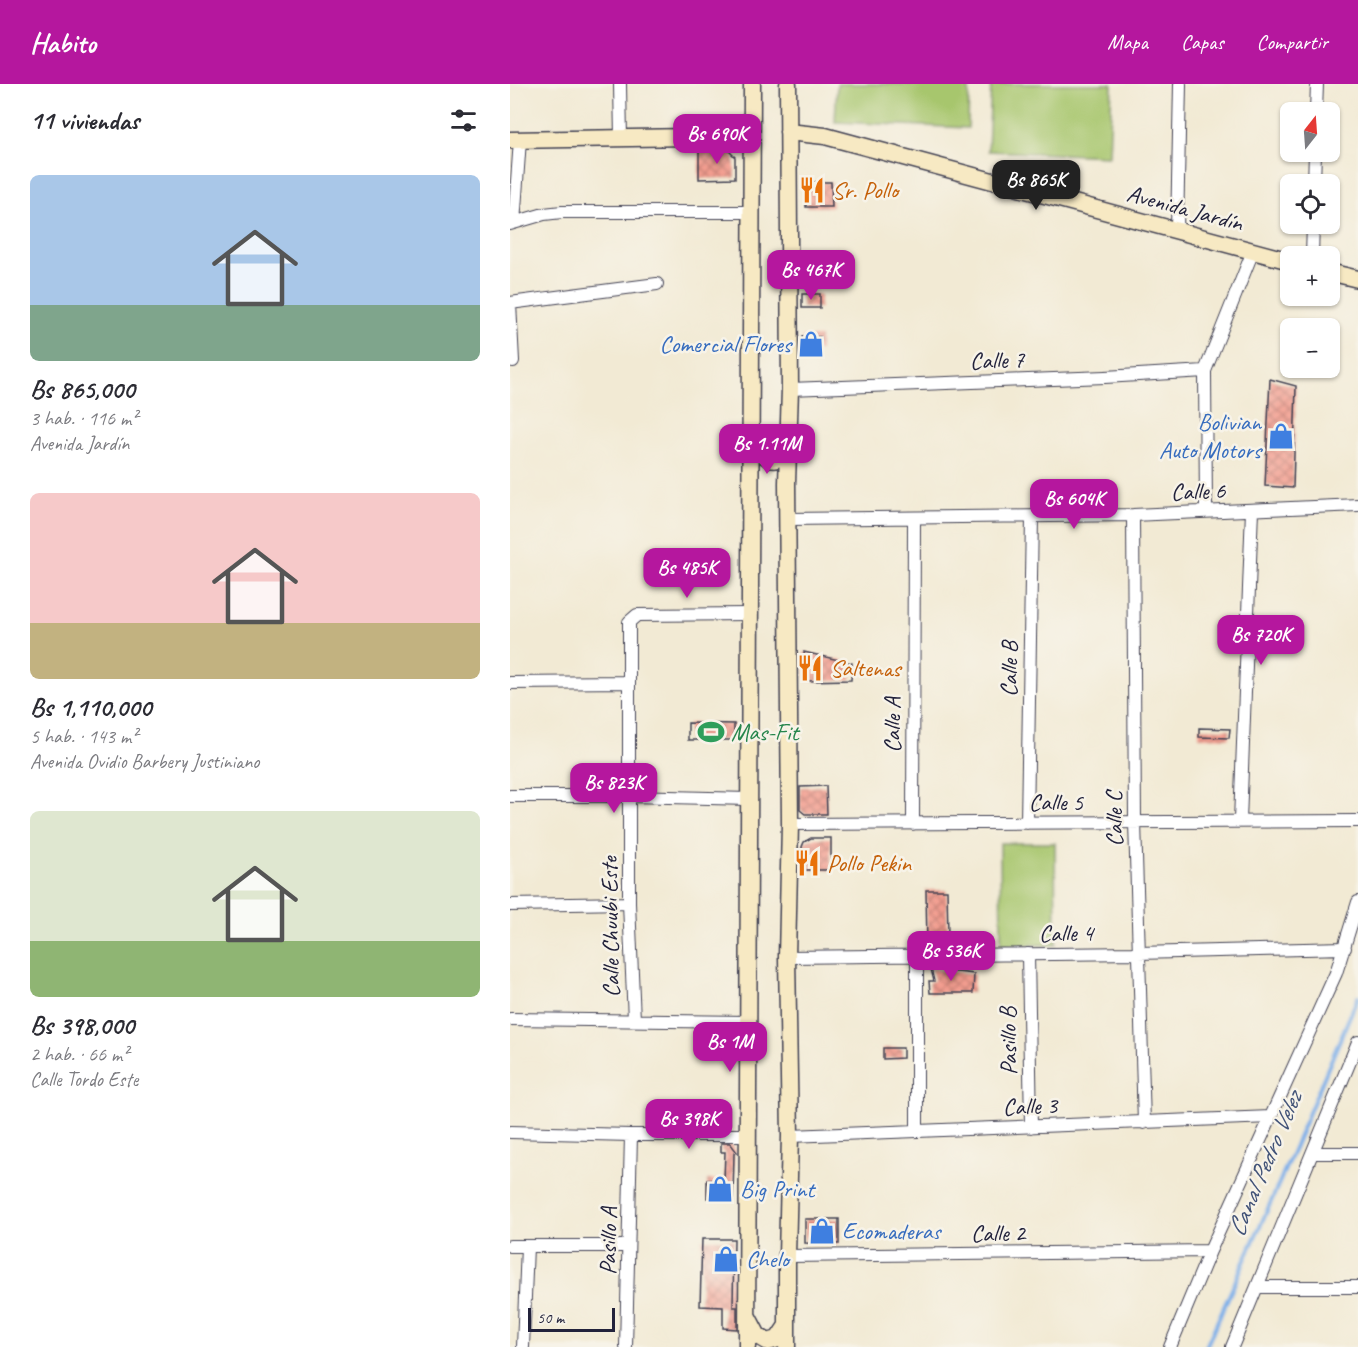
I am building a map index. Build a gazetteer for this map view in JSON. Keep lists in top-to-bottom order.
{
  "streets": {
    "main road": ["Avenida Jardín"],
    "street": [
      "Calle 7",
      "Calle 6",
      "Calle B",
      "Calle A",
      "Calle 5",
      "Calle C",
      "Calle Chuubi Este",
      "Calle 4",
      "Pasillo B",
      "Calle 3",
      "Calle 2",
      "Pasillo A"
    ]
  },
  "crossings": [
    ["Calle 6", "Calle B"],
    ["Calle 6", "Calle A"],
    ["Calle 6", "Calle C"],
    ["Calle B", "Calle 5"],
    ["Calle A", "Calle 5"],
    ["Calle 5", "Calle C"],
    ["Calle C", "Calle 4"],
    ["Calle C", "Calle 3"],
    ["Calle 4", "Pasillo B"],
    ["Pasillo B", "Calle 3"]
  ],
  "water": ["Canal Pedro Velez"],
  "places": {
    "restaurant": ["Sr. Pollo", "Saltenas", "Pollo Pekin"],
    "shop": [
      "Comercial Flores",
      "Bolivian Auto Motors",
      "Big Print",
      "Ecomaderas",
      "Chelo"
    ],
    "sports": ["Mas-Fit"]
  },
  "scale_bar": "50 m",
  "north": "top",
  "page": {
    "header": "Habito",
    "nav": ["Mapa", "Capas", "Compartir"],
    "heading": "11 viviendas",
    "map_buttons": ["+", "−"],
    "price": [
      "Bs 690K",
      "Bs 865K",
      "Bs 467K",
      "Bs 1.11M",
      "Bs 604K",
      "Bs 485K",
      "Bs 720K",
      "Bs 823K",
      "Bs 536K",
      "Bs 1M",
      "Bs 398K"
    ],
    "list": [
      {
        "name": "Bs 865,000",
        "note": "3 hab. · 116 m² · Avenida Jardín"
      },
      {
        "name": "Bs 1,110,000",
        "note": "5 hab. · 143 m² · Avenida Ovidio Barbery Justiniano"
      },
      {
        "name": "Bs 398,000",
        "note": "2 hab. · 66 m² · Calle Tordo Este"
      }
    ],
    "scale": "50 m"
  }
}
